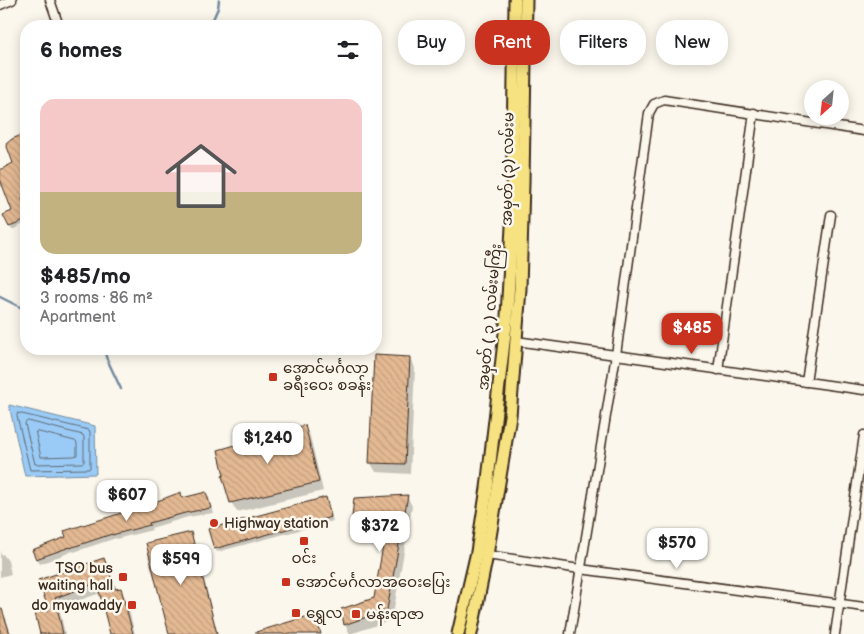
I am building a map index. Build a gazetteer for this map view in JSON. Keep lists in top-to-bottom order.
{
  "streets": {
    "main road": ["အမှတ် (၃) လမ်းမ", "အမှတ် ( ၃ ) လမ်းမကြီး"]
  },
  "places": {
    "transit": [
      "အောင်မင်္ဂလာ ခရီးဝေး စခန်း",
      "ဝင်း",
      "TSO bus waiting hall",
      "အောင်မင်္ဂလာအဝေးပြေး",
      "do myawaddy",
      "ရွှေလ",
      "မန်းရာဇာ"
    ],
    "other": ["Highway station"]
  },
  "north": "bottom left",
  "page": {
    "chip": [
      "Buy",
      "Rent",
      "Filters",
      "New"
    ],
    "heading": "6 homes",
    "list": [
      {
        "name": "$485/mo",
        "note": "3 rooms · 86 m² · Apartment"
      }
    ],
    "price": [
      "$485",
      "$1,240",
      "$607",
      "$372",
      "$570",
      "$599"
    ]
  }
}
